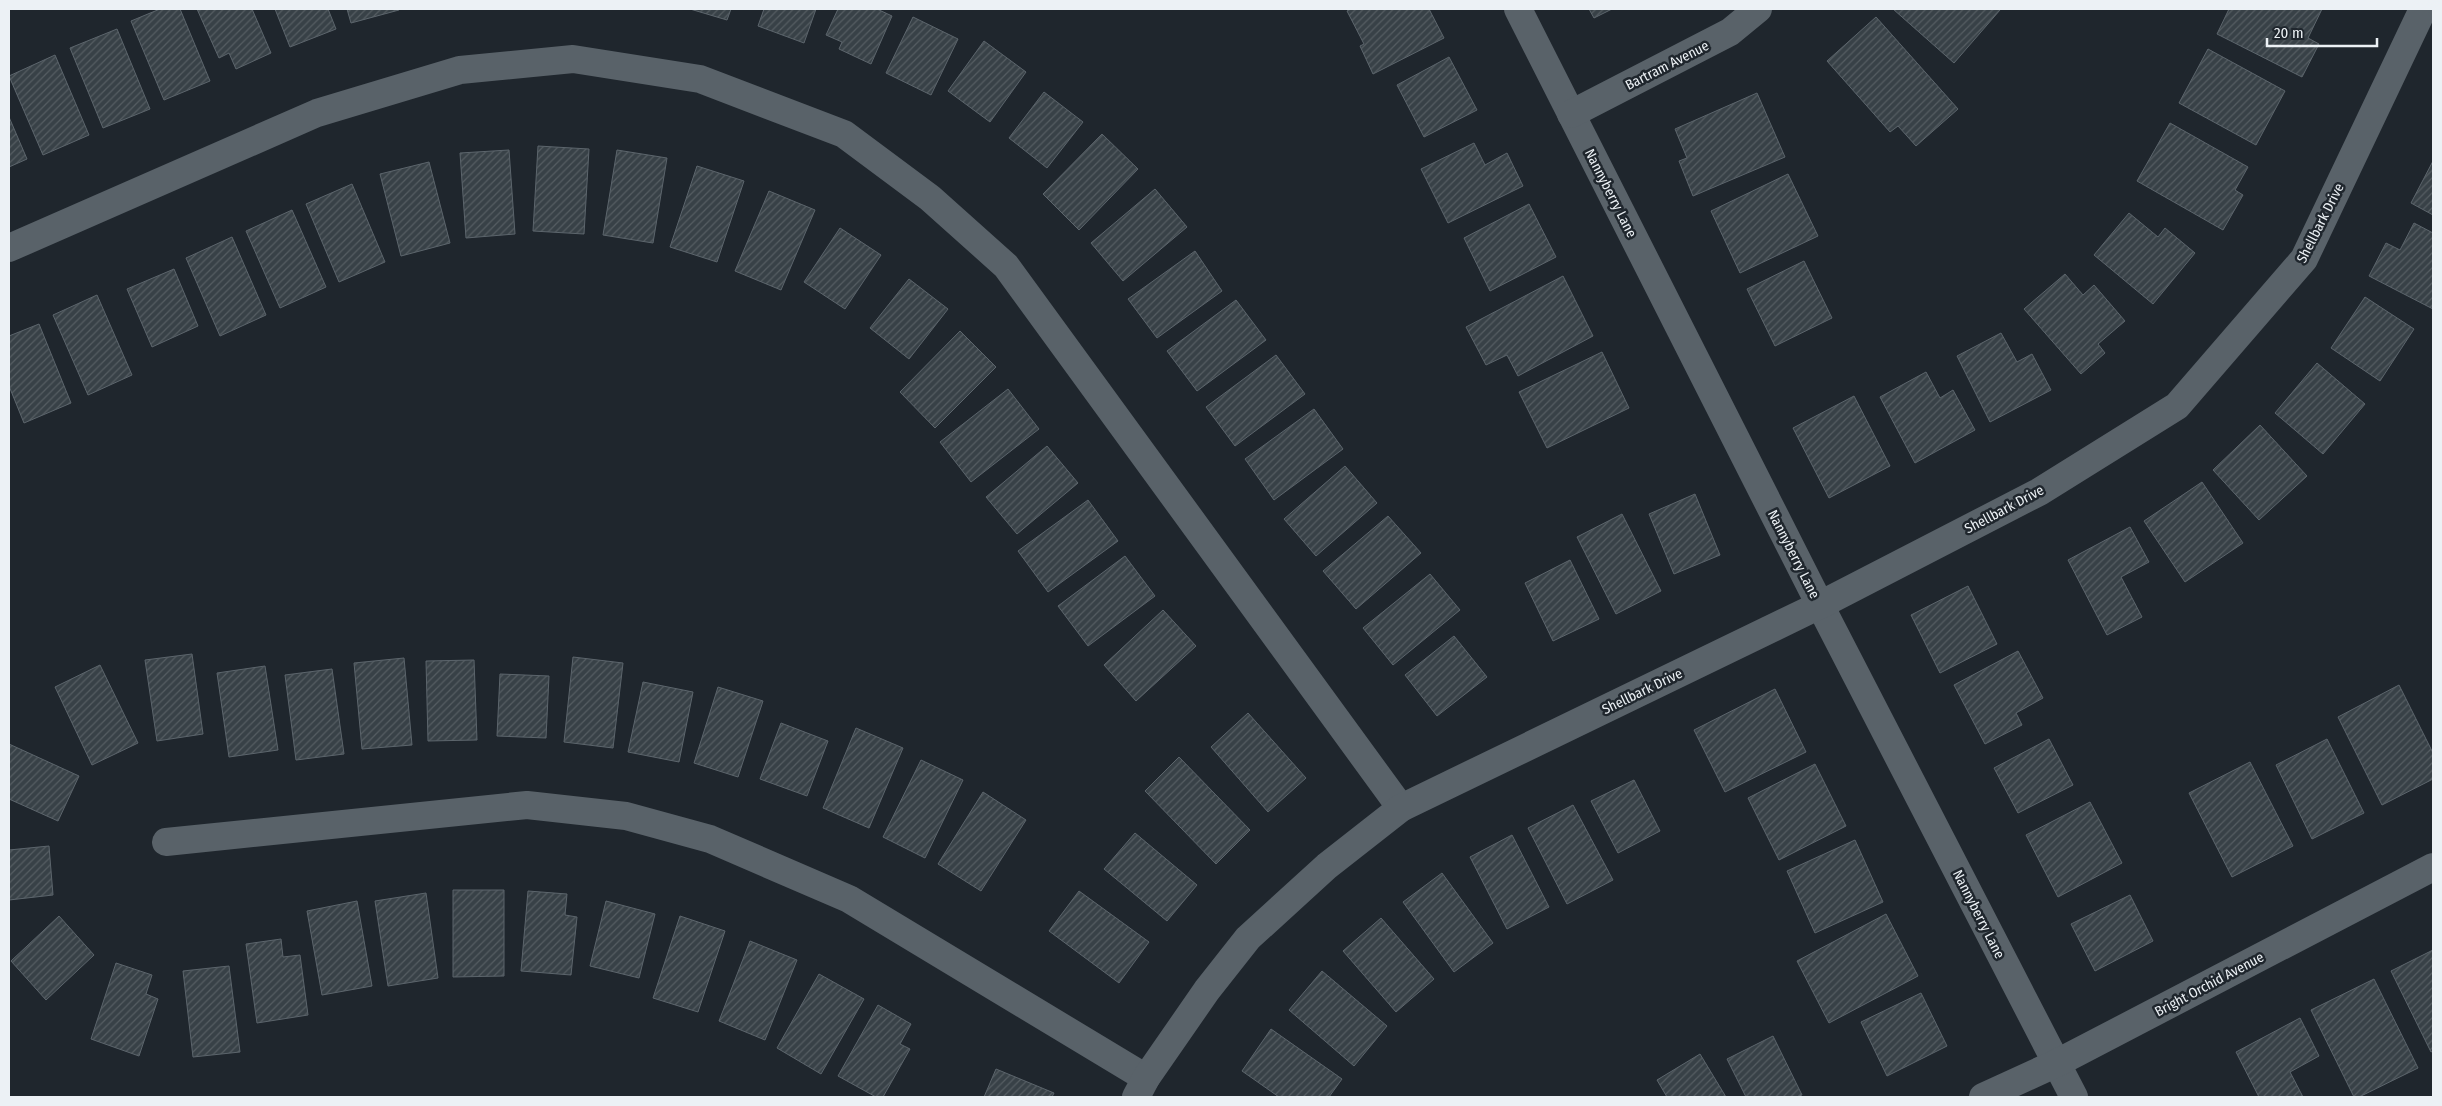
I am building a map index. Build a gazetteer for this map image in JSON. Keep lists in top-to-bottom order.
{
  "streets": {
    "street": [
      "Bartram Avenue",
      "Nannyberry Lane",
      "Shellbark Drive",
      "Bright Orchid Avenue"
    ]
  },
  "crossings": [
    ["Bartram Avenue", "Nannyberry Lane"],
    ["Nannyberry Lane", "Shellbark Drive"],
    ["Nannyberry Lane", "Bright Orchid Avenue"]
  ],
  "scale_bar": "20 m"
}
